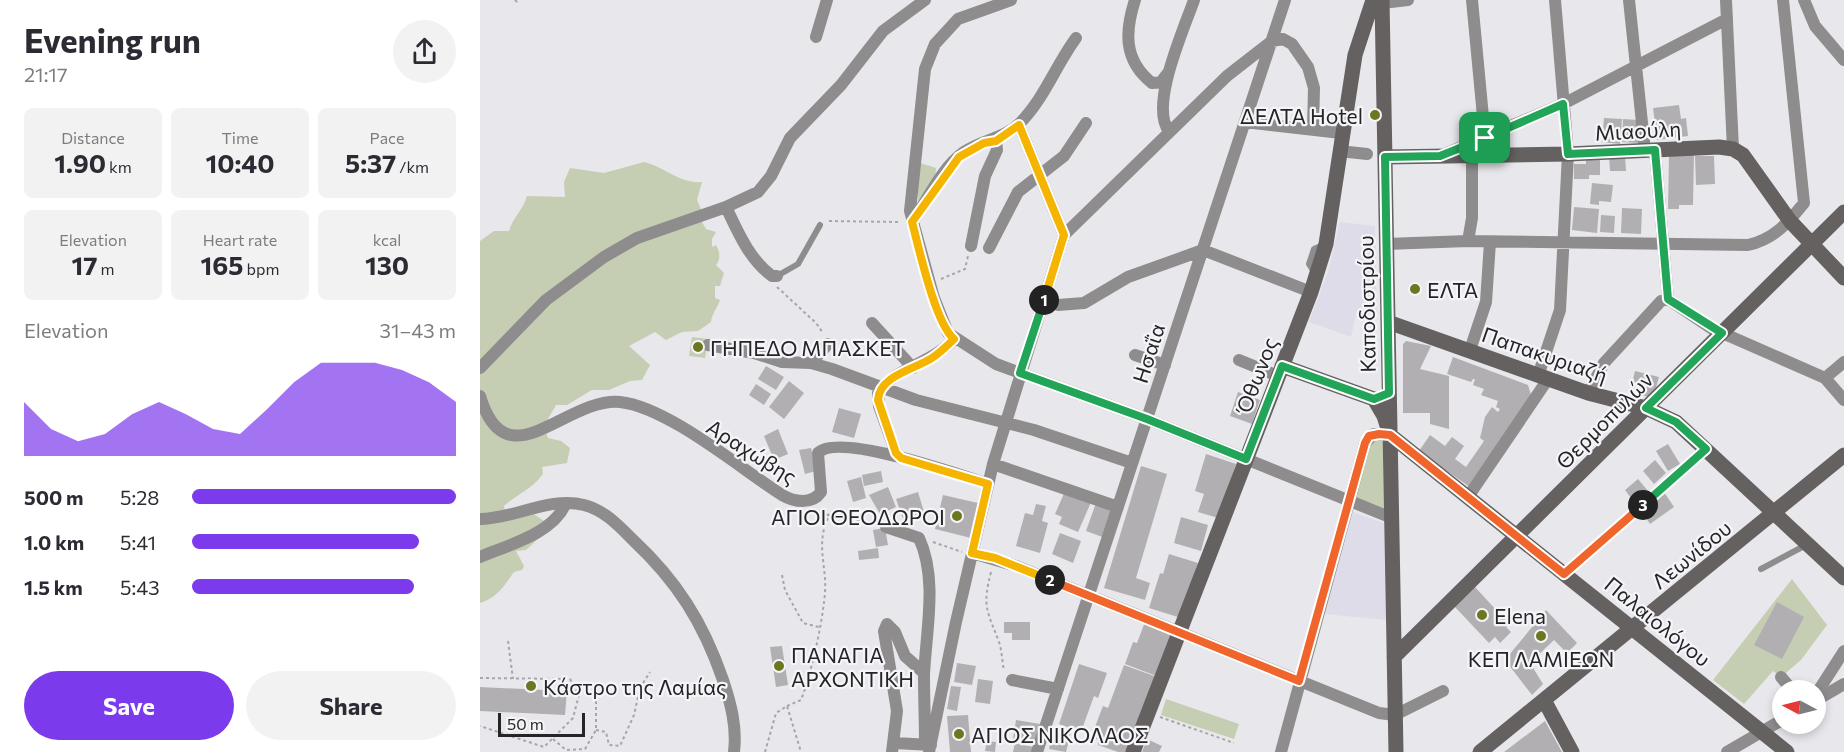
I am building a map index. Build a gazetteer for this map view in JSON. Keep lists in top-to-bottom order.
{
  "streets": {
    "main road": [
      "Μιαούλη",
      "Καποδιστρίου",
      "Παπακυριαζή",
      "Όθωνος",
      "Θερμοπυλών",
      "Λεωνίδου",
      "Παλαιολόγου"
    ],
    "street": ["Ησαΐα", "Αραχώβης"]
  },
  "crossings": [
    ["Μιαούλη", "Καποδιστρίου"],
    ["Καποδιστρίου", "Παπακυριαζή"],
    ["Καποδιστρίου", "Όθωνος"],
    ["Καποδιστρίου", "Θερμοπυλών"],
    ["Καποδιστρίου", "Παλαιολόγου"],
    ["Παπακυριαζή", "Θερμοπυλών"],
    ["Παπακυριαζή", "Λεωνίδου"],
    ["Θερμοπυλών", "Παλαιολόγου"],
    ["Λεωνίδου", "Παλαιολόγου"]
  ],
  "places": [
    "ΔΕΛΤΑ Hotel",
    "ΕΛΤΑ",
    "ΓΗΠΕΔΟ ΜΠΑΣΚΕΤ",
    "ΑΓΙΟΙ ΘΕΟΔΩΡΟΙ",
    "Elena",
    "ΚΕΠ ΛΑΜΙΕΩΝ",
    "ΠΑΝΑΓΙΑ ΑΡΧΟΝΤΙΚΗ",
    "Κάστρο της Λαμίας",
    "ΑΓΙΟΣ ΝΙΚΟΛΑΟΣ"
  ],
  "scale_bar": "50 m",
  "north": "left",
  "page": {
    "heading": ["Evening run", "21:17"],
    "stats": [
      ["Distance", "1.90 km"],
      ["Time", "10:40"],
      ["Pace", "5:37 /km"],
      ["Elevation", "17 m"],
      ["Heart rate", "165 bpm"],
      ["kcal", "130"]
    ],
    "pins": ["1", "3", "2"],
    "chart": ["Elevation", "31–43 m"],
    "list": [
      {
        "name": "500 m",
        "note": "5:28"
      },
      {
        "name": "1.0 km",
        "note": "5:41"
      },
      {
        "name": "1.5 km",
        "note": "5:43"
      }
    ],
    "buttons": ["Save", "Share"],
    "scale": "50 m"
  }
}
